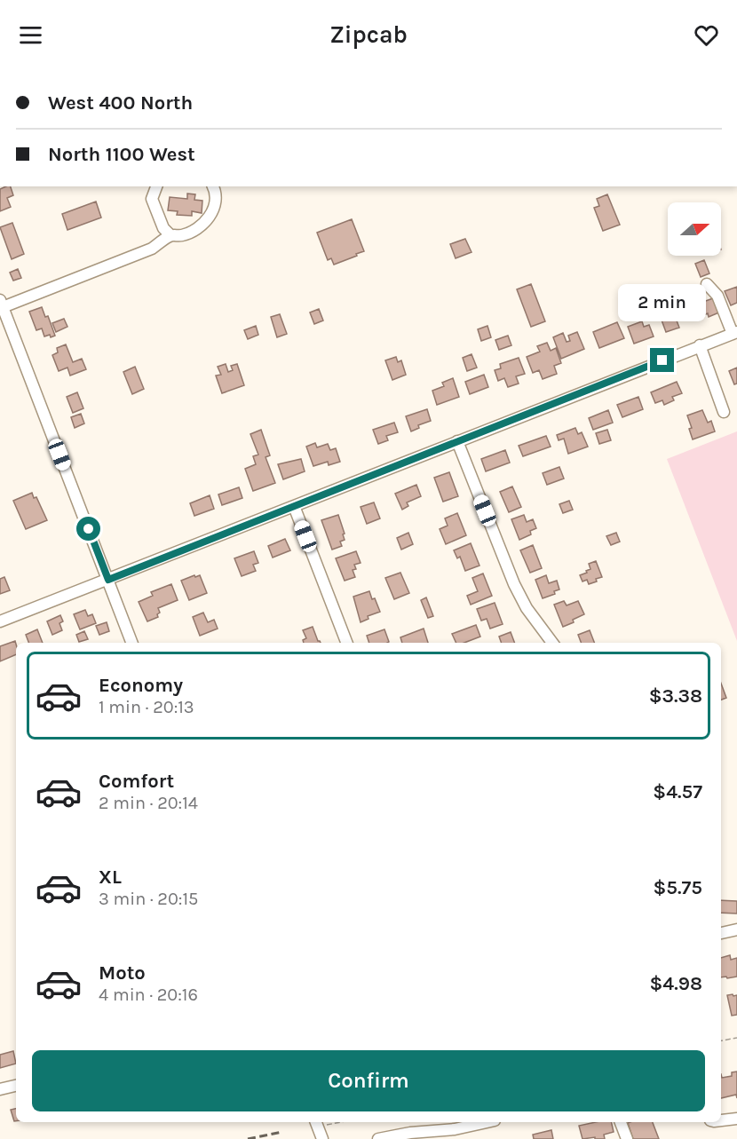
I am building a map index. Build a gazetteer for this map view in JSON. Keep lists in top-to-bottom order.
{
  "north": "right",
  "page": {
    "header": "Zipcab",
    "banner": ["West 400 North", "North 1100 West"],
    "bubble": "2 min",
    "list": [
      {
        "name": "Economy",
        "note": "1 min · 20:13",
        "value": "$3.38"
      },
      {
        "name": "Comfort",
        "note": "2 min · 20:14",
        "value": "$4.57"
      },
      {
        "name": "XL",
        "note": "3 min · 20:15",
        "value": "$5.75"
      },
      {
        "name": "Moto",
        "note": "4 min · 20:16",
        "value": "$4.98"
      }
    ],
    "buttons": "Confirm"
  }
}
